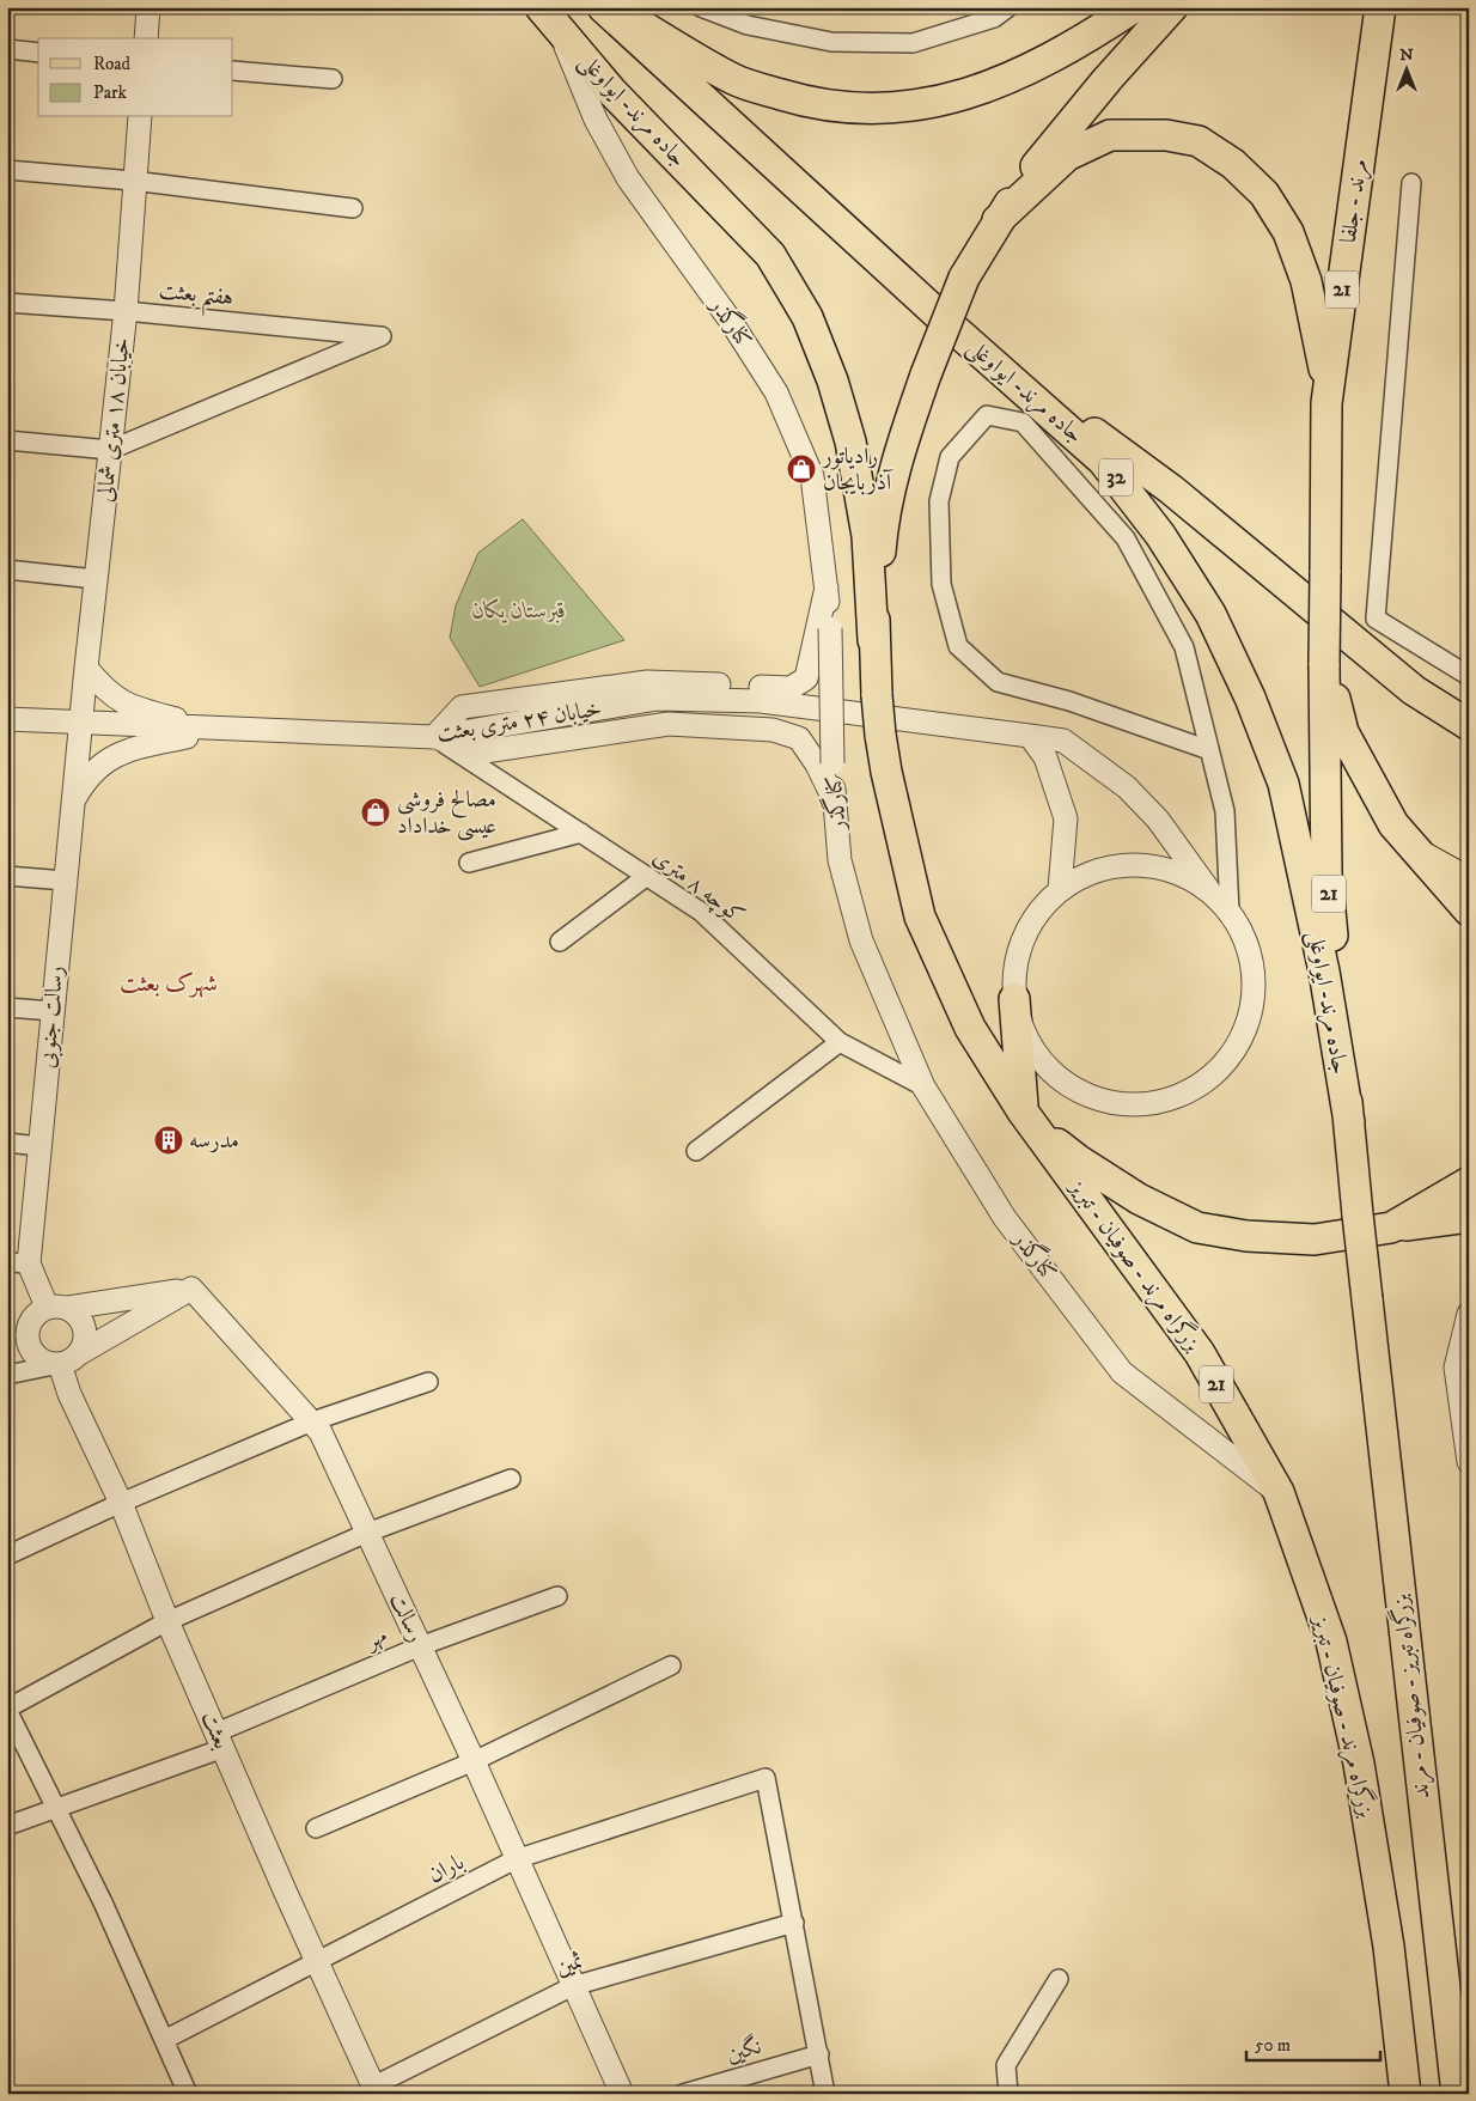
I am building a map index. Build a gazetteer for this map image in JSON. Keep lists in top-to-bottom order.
{
  "streets": {
    "highway": [
      "جاده مرند- ایواوغلی",
      "مرند - جلفا",
      "21",
      "32",
      "بزرگراه مرند - صوفیان - تبریز",
      "بزرگراه تبریز - صوفیان - مرند"
    ],
    "street": [
      "هفتم بعثت",
      "کنارگذر",
      "خیابان ۱۸ متری شمالی",
      "خیابان ۲۴ متری بعثت",
      "کوچه ۸ متری",
      "رسالت جنوبی",
      "رسالت",
      "مهر",
      "بعثت",
      "باران",
      "ثمین",
      "نگین"
    ]
  },
  "crossings": [
    ["جاده مرند- ایواوغلی", "21"],
    ["جاده مرند- ایواوغلی", "کنارگذر"],
    ["جاده مرند- ایواوغلی", "بزرگراه مرند - صوفیان - تبریز"],
    ["جاده مرند- ایواوغلی", "بزرگراه تبریز - صوفیان - مرند"],
    ["مرند - جلفا", "21"],
    ["21", "بزرگراه مرند - صوفیان - تبریز"],
    ["21", "بزرگراه تبریز - صوفیان - مرند"],
    ["هفتم بعثت", "خیابان ۱۸ متری شمالی"],
    ["کنارگذر", "کوچه ۸ متری"],
    ["کنارگذر", "بزرگراه مرند - صوفیان - تبریز"],
    ["خیابان ۱۸ متری شمالی", "خیابان ۲۴ متری بعثت"],
    ["خیابان ۱۸ متری شمالی", "رسالت جنوبی"],
    ["خیابان ۲۴ متری بعثت", "کوچه ۸ متری"],
    ["خیابان ۲۴ متری بعثت", "رسالت جنوبی"],
    ["رسالت جنوبی", "بعثت"],
    ["رسالت", "مهر"],
    ["رسالت", "باران"],
    ["رسالت", "ثمین"],
    ["مهر", "بعثت"],
    ["بعثت", "باران"],
    ["بعثت", "ثمین"],
    ["باران", "ثمین"]
  ],
  "districts": ["شهرک بعثت"],
  "parks": ["قبرستان یکان"],
  "places": {
    "shop": ["رادیاتور آذربایجان", "مصالح فروشی عیسی خداداد"],
    "building": ["مدرسه"]
  },
  "legend": ["Road", "Park"],
  "scale_bar": "50 m",
  "north": "top"
}
